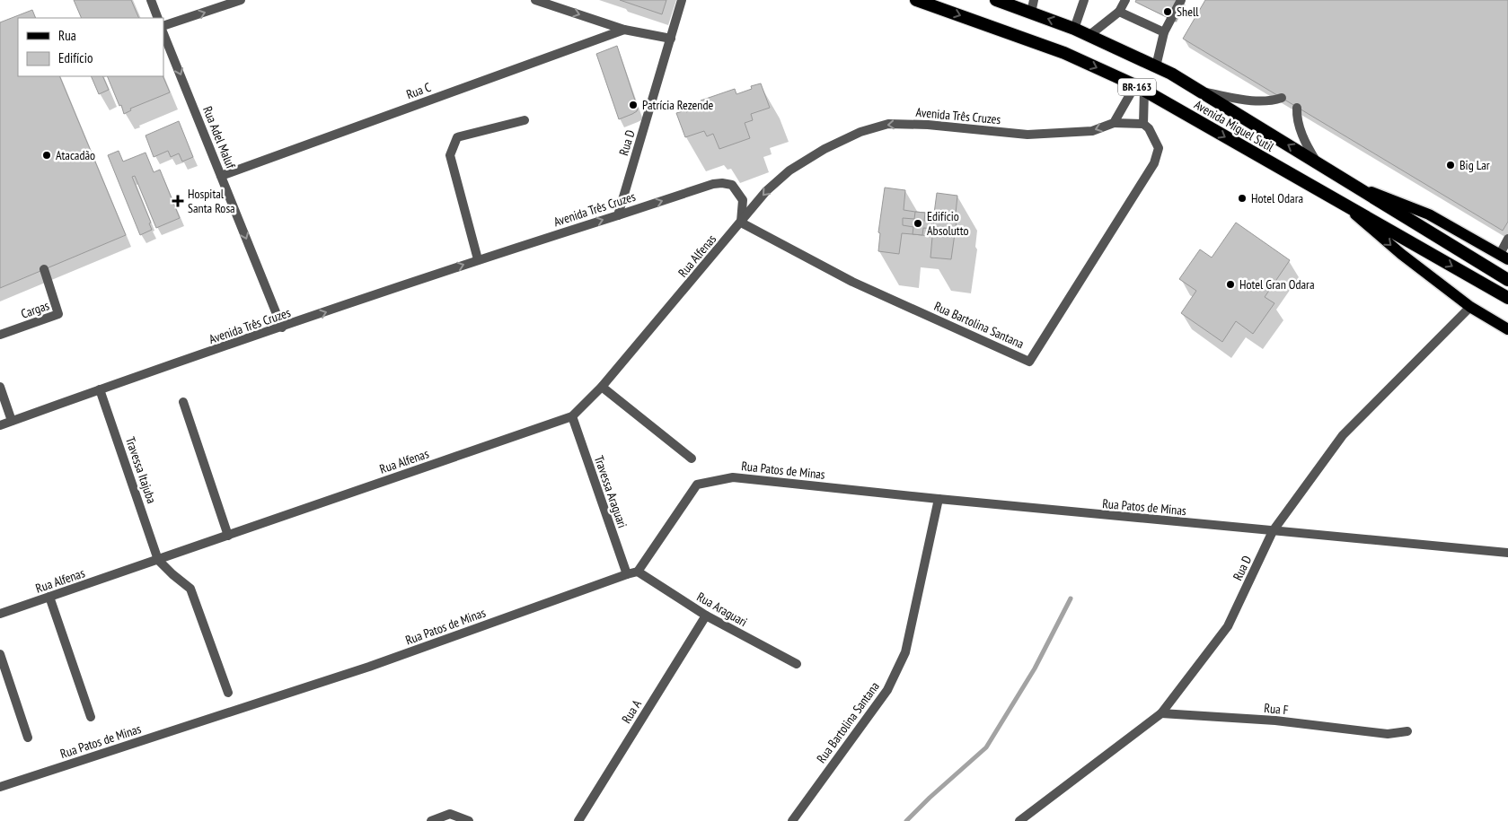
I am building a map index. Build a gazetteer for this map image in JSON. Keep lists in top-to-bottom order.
{
  "streets": {
    "highway": ["BR-163", "Avenida Miguel Sutil"],
    "street": [
      "Rua C",
      "Avenida Três Cruzes",
      "Rua Adel Maluf",
      "Rua D",
      "Rua Alfenas",
      "Cargas",
      "Rua Bartolina Santana",
      "Travessa Itajuba",
      "Rua Patos de Minas",
      "Travessa Araguari",
      "Rua Araguari",
      "Rua F",
      "Rua A"
    ]
  },
  "crossings": [
    ["BR-163", "Avenida Miguel Sutil"],
    ["Rua C", "Rua Adel Maluf"],
    ["Avenida Três Cruzes", "Rua Adel Maluf"],
    ["Avenida Três Cruzes", "Rua D"],
    ["Avenida Três Cruzes", "Rua Alfenas"],
    ["Avenida Três Cruzes", "Rua Bartolina Santana"],
    ["Avenida Três Cruzes", "Travessa Itajuba"],
    ["Avenida Miguel Sutil", "Rua D"],
    ["Rua D", "Rua Patos de Minas"],
    ["Rua D", "Rua F"],
    ["Rua Alfenas", "Rua Bartolina Santana"],
    ["Rua Alfenas", "Travessa Itajuba"],
    ["Rua Alfenas", "Travessa Araguari"],
    ["Rua Bartolina Santana", "Rua Patos de Minas"],
    ["Rua Patos de Minas", "Travessa Araguari"],
    ["Rua Patos de Minas", "Rua Araguari"],
    ["Rua Araguari", "Rua A"]
  ],
  "one_way": ["Rua Adel Maluf"],
  "places": {
    "other": [
      "Shell",
      "Patrícia Rezende",
      "Atacadão",
      "Big Lar",
      "Hotel Odara",
      "Edifício Absolutto",
      "Hotel Gran Odara"
    ],
    "health": ["Hospital Santa Rosa"]
  },
  "legend": ["Rua", "Edifício"]
}
